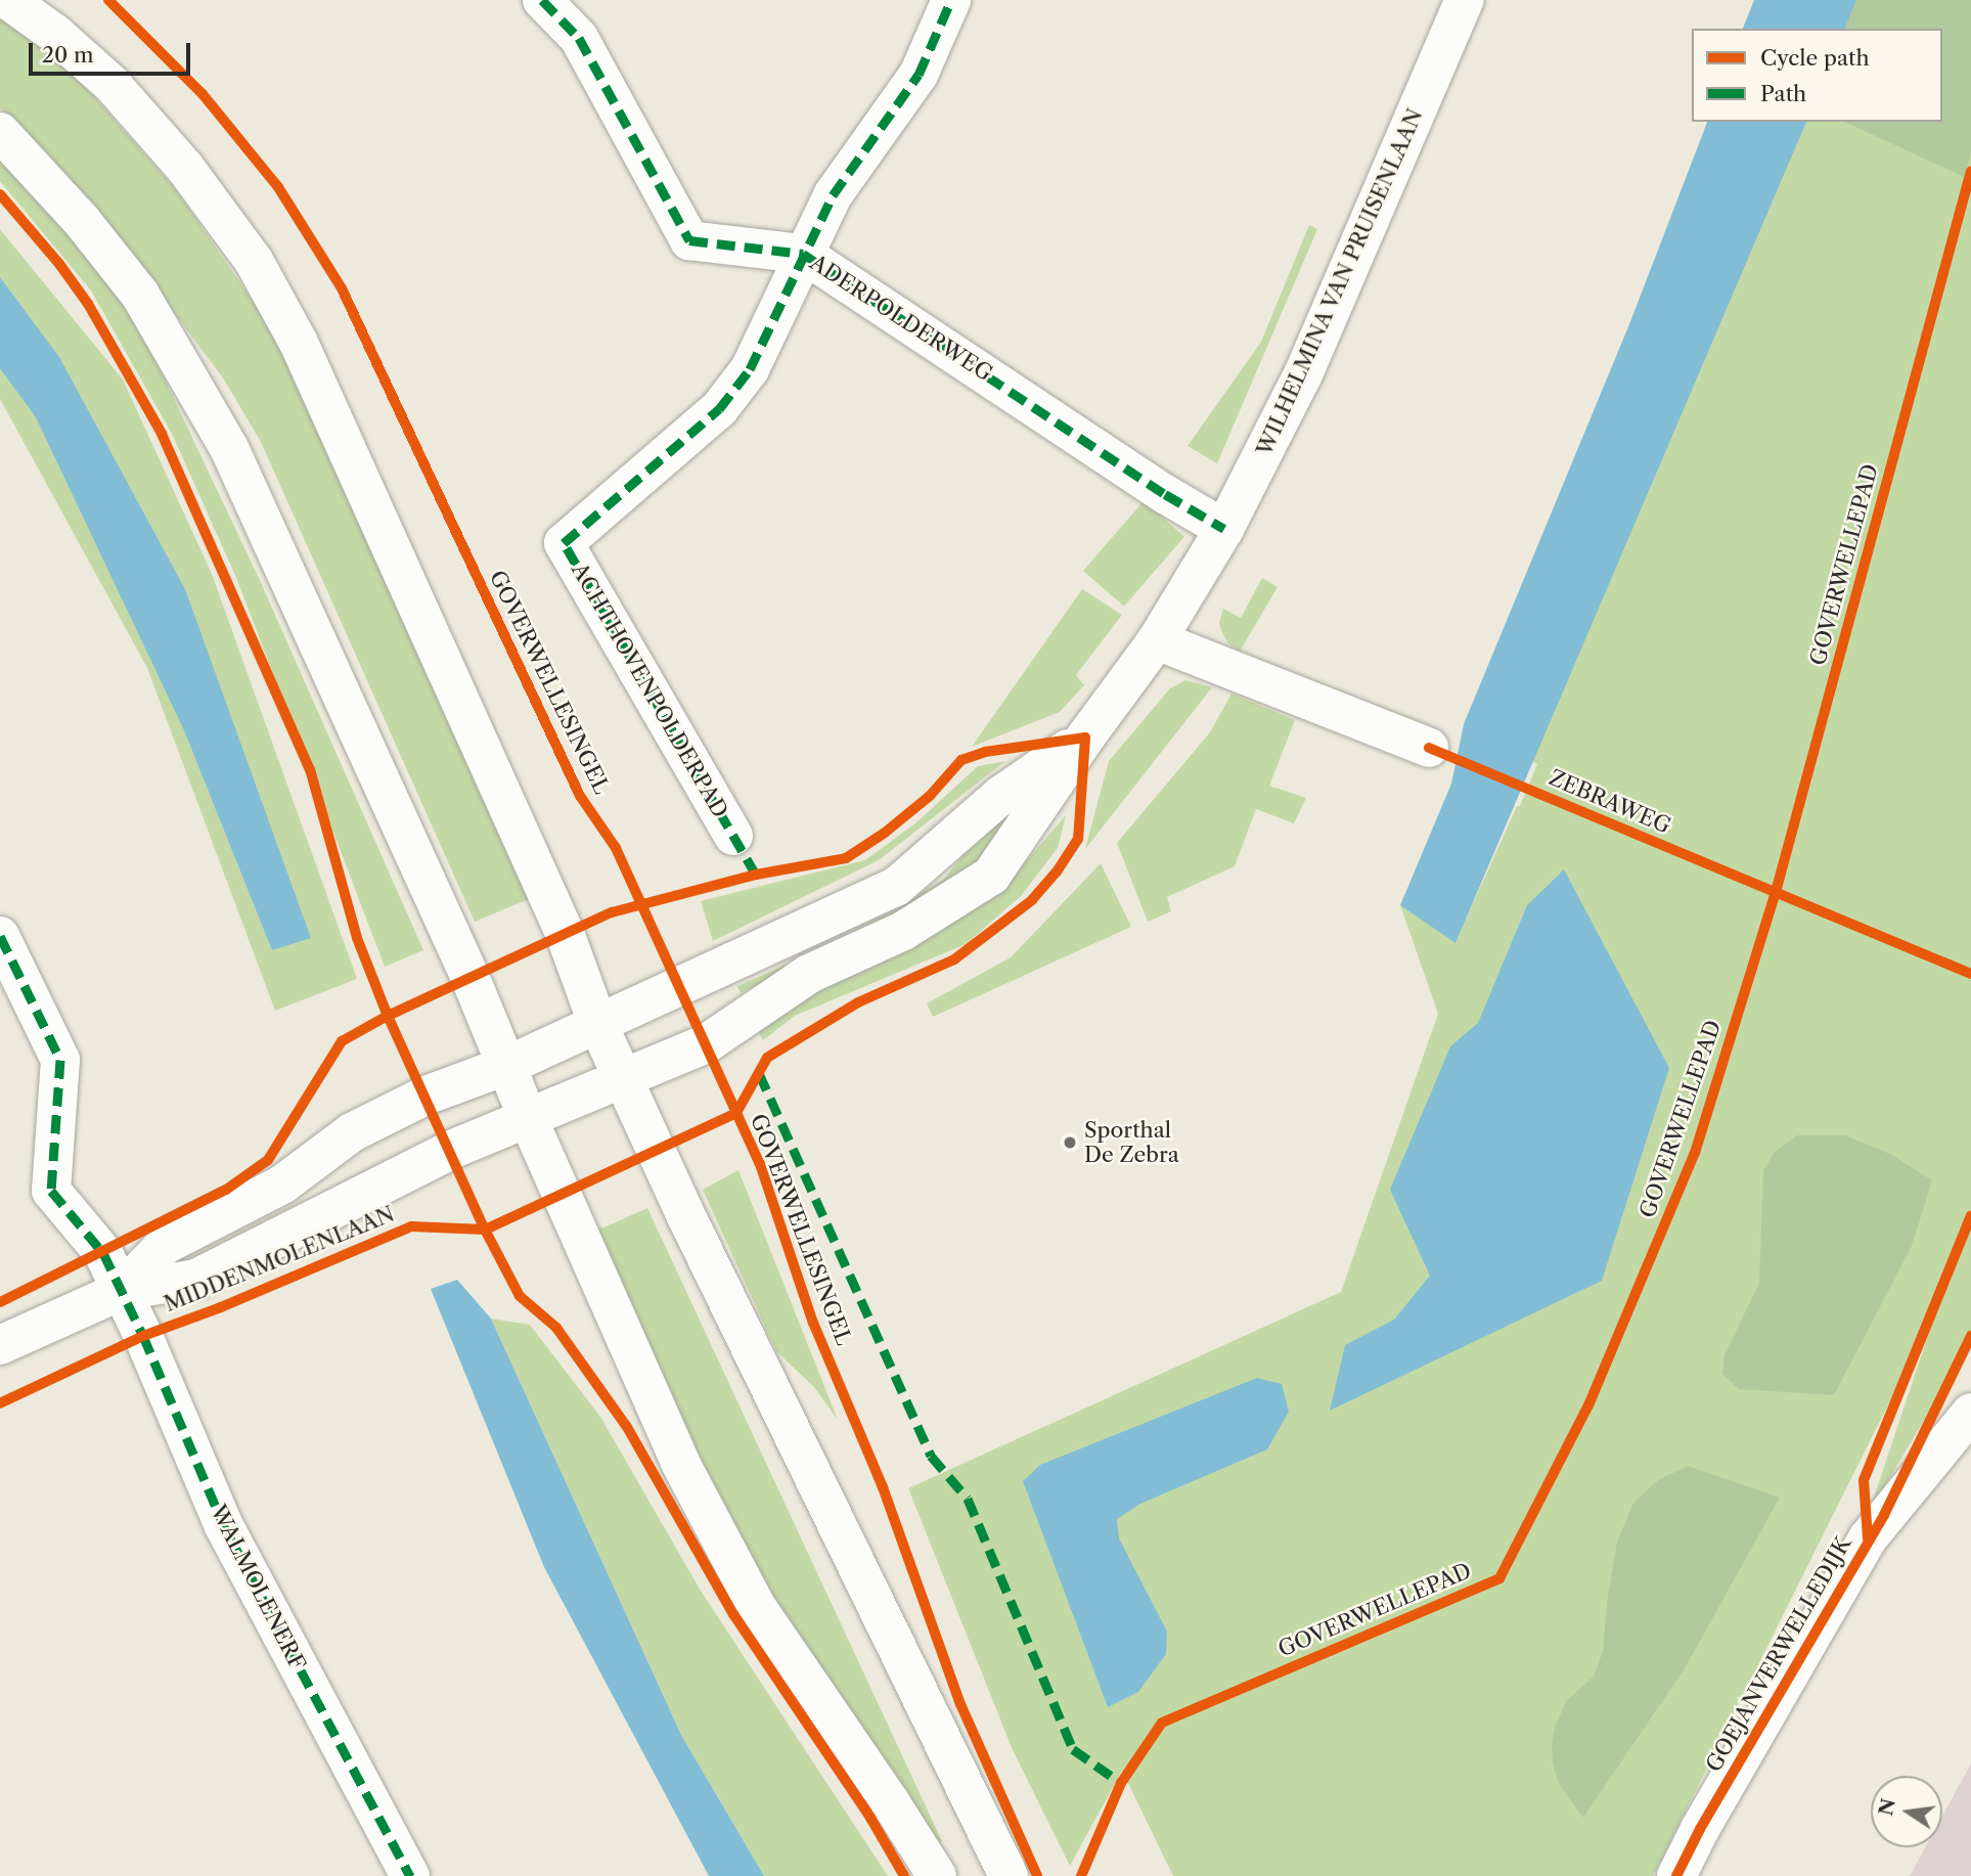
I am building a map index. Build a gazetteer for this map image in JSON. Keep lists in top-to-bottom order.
{
  "streets": {
    "street": [
      "WILHELMINA VAN PRUISENLAAN",
      "ADERPOLDERWEG",
      "ACHTHOVENPOLDERPAD",
      "MIDDENMOLENLAAN",
      "WALMOLENERF",
      "GOEJANVERWELLEDIJK"
    ],
    "cycle path": ["GOVERWELLEPAD", "GOVERWELLESINGEL", "ZEBRAWEG"]
  },
  "crossings": [
    ["WILHELMINA VAN PRUISENLAAN", "ADERPOLDERWEG"],
    ["WILHELMINA VAN PRUISENLAAN", "MIDDENMOLENLAAN"],
    ["ADERPOLDERWEG", "ACHTHOVENPOLDERPAD"],
    ["MIDDENMOLENLAAN", "WALMOLENERF"]
  ],
  "places": ["Sporthal De Zebra"],
  "legend": ["Cycle path", "Path"],
  "scale_bar": "20 m",
  "north": "left"
}
